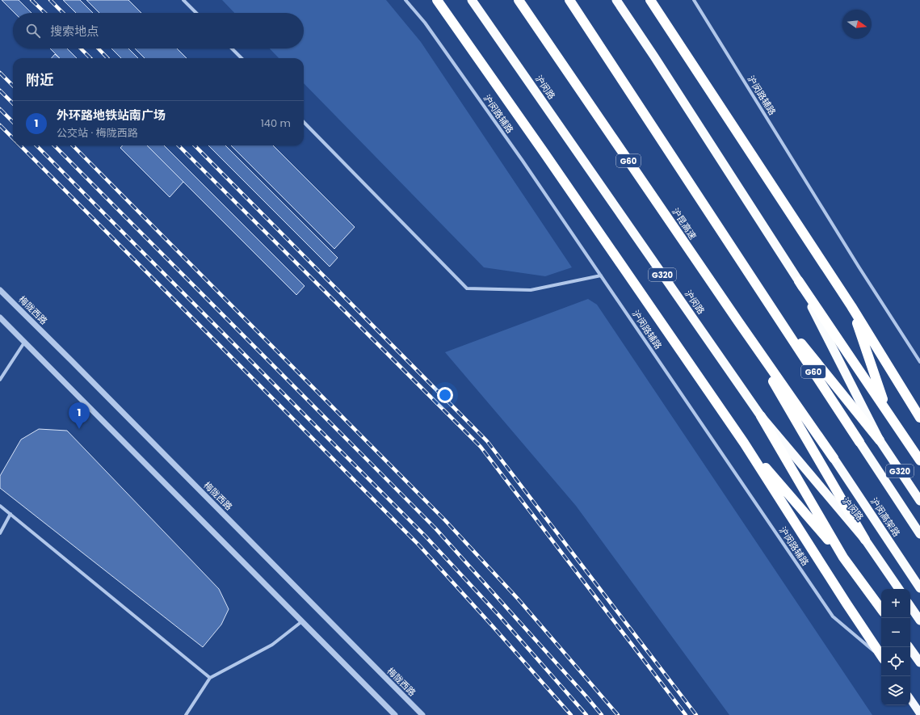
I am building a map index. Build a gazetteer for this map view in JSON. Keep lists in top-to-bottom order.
{
  "streets": {
    "highway": [
      "沪闵路",
      "G60",
      "沪昆高速",
      "G320",
      "沪闵高架路"
    ],
    "street": ["沪闵路辅路", "梅陇西路"]
  },
  "crossings": [
    ["沪昆高速", "沪闵高架路"]
  ],
  "north": "right",
  "page": {
    "search": "搜索地点",
    "heading": "附近",
    "list": [
      {
        "mark": "1",
        "name": "外环路地铁站南广场",
        "note": "公交站 · 梅陇西路",
        "value": "140 m"
      }
    ],
    "pins": "1",
    "map_buttons": ["+", "−"]
  }
}
